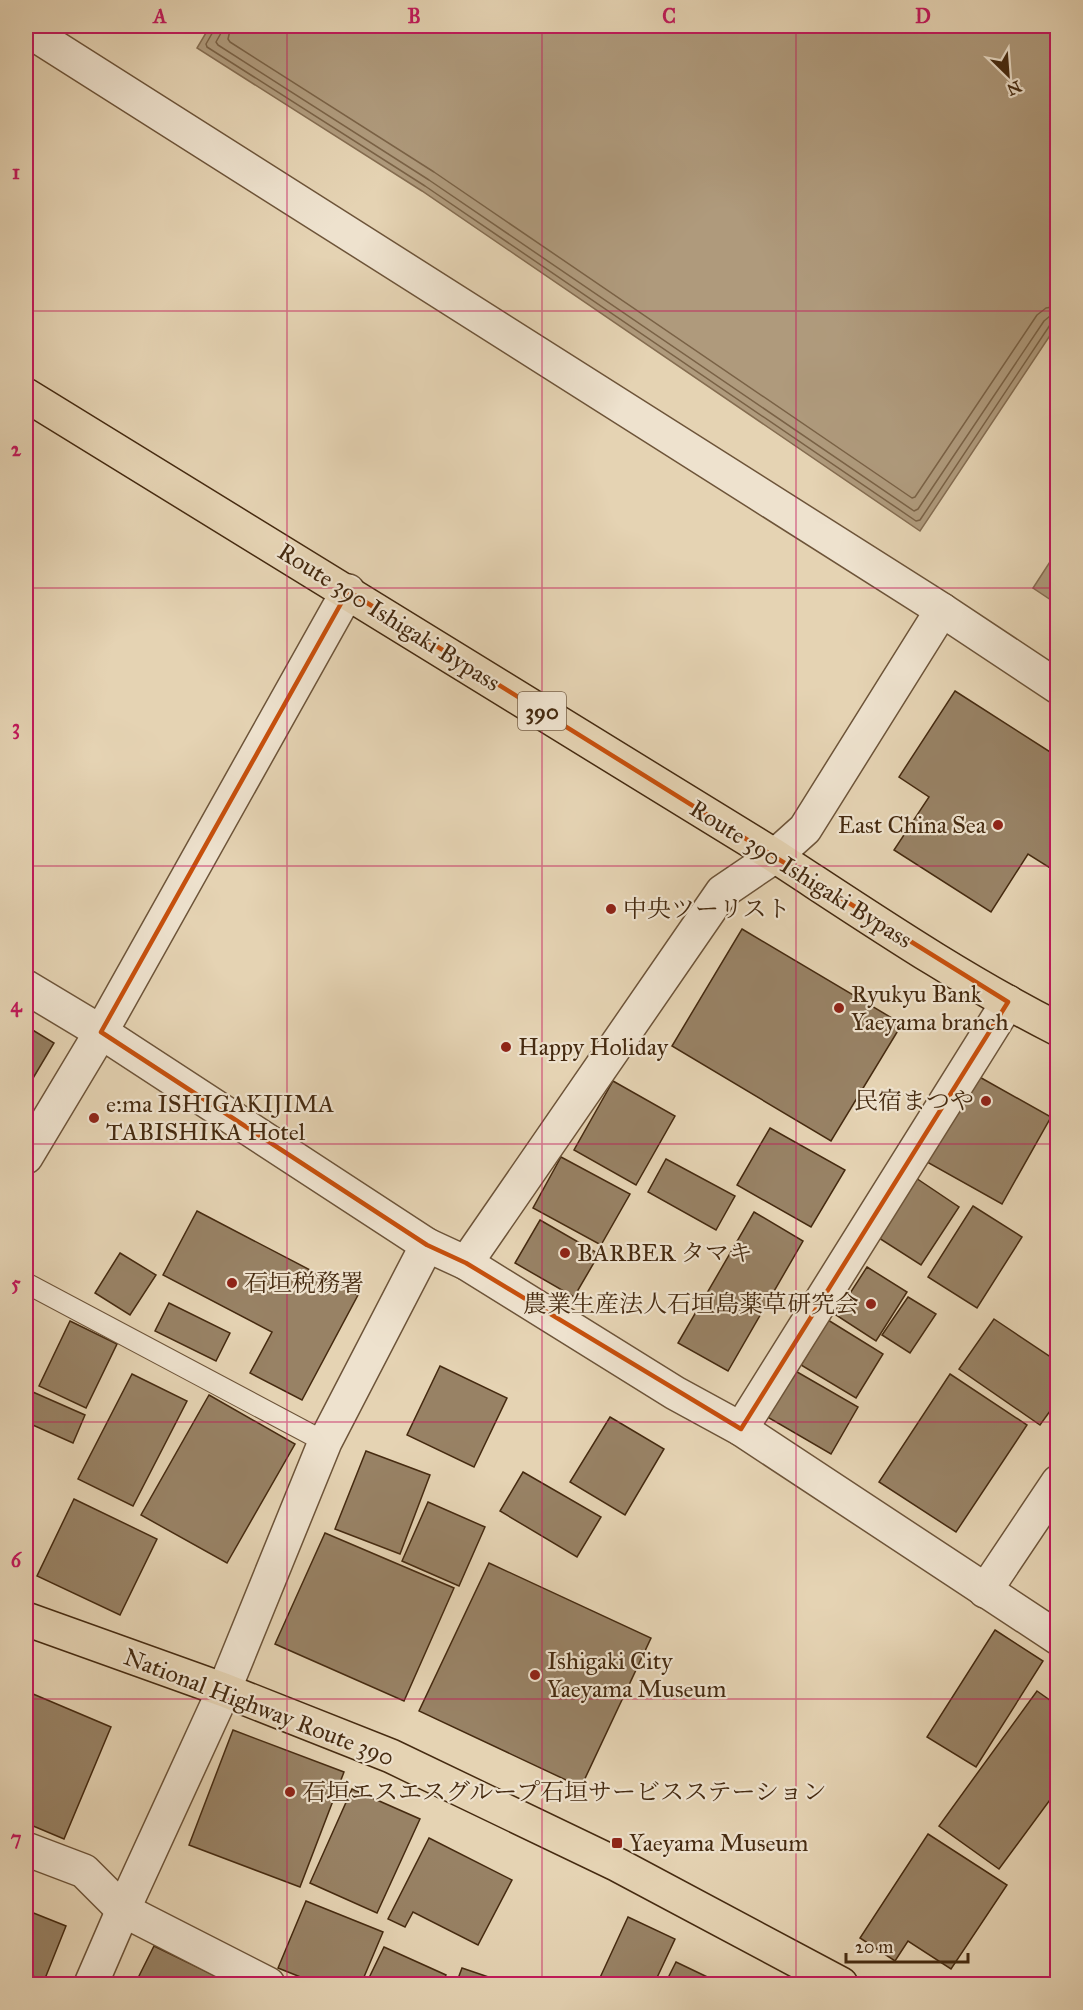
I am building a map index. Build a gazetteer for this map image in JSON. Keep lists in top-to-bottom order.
{
  "streets": {
    "highway": ["Route 390 Ishigaki Bypass", "390", "National Highway Route 390"]
  },
  "places": {
    "other": [
      "East China Sea",
      "中央ツーリスト",
      "Ryukyu Bank Yaeyama branch",
      "Happy Holiday",
      "民宿まつや",
      "e:ma ISHIGAKIJIMA TABISHIKA Hotel",
      "BARBER タマキ",
      "石垣税務署",
      "農業生産法人石垣島薬草研究会",
      "Ishigaki City Yaeyama Museum",
      "石垣エスエスグループ石垣サービスステーション"
    ],
    "transit": ["Yaeyama Museum"]
  },
  "scale_bar": "20 m",
  "north": "bottom right",
  "grid": {
    "columns": [
      "A",
      "B",
      "C",
      "D"
    ],
    "rows": [
      "1",
      "2",
      "3",
      "4",
      "5",
      "6",
      "7"
    ]
  }
}
